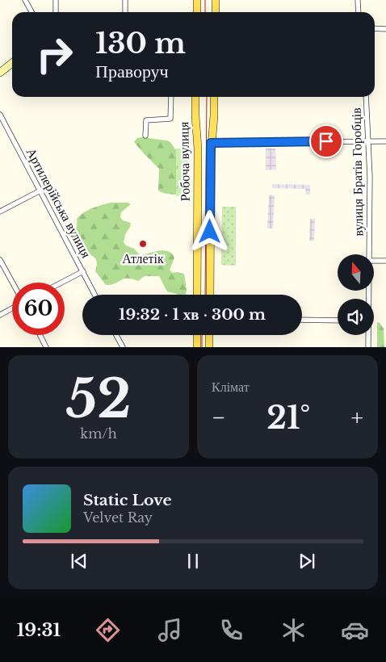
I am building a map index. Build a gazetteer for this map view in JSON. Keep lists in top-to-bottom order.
{
  "streets": {
    "main road": ["Робоча вулиця"],
    "street": ["вулиця Братів Горобців", "Артилерійська вулиця"]
  },
  "places": ["Атлетік"],
  "north": "top",
  "page": {
    "turn": ["130 m", "Праворуч"],
    "limit": "60",
    "trip": "19:32 · 1 хв · 300 m",
    "tile": [
      ["52", "km/h"],
      "Клімат"
    ],
    "heat": ["−", "21°", "+"],
    "song": ["Static Love", "Velvet Ray"],
    "tabs": "19:31"
  }
}
